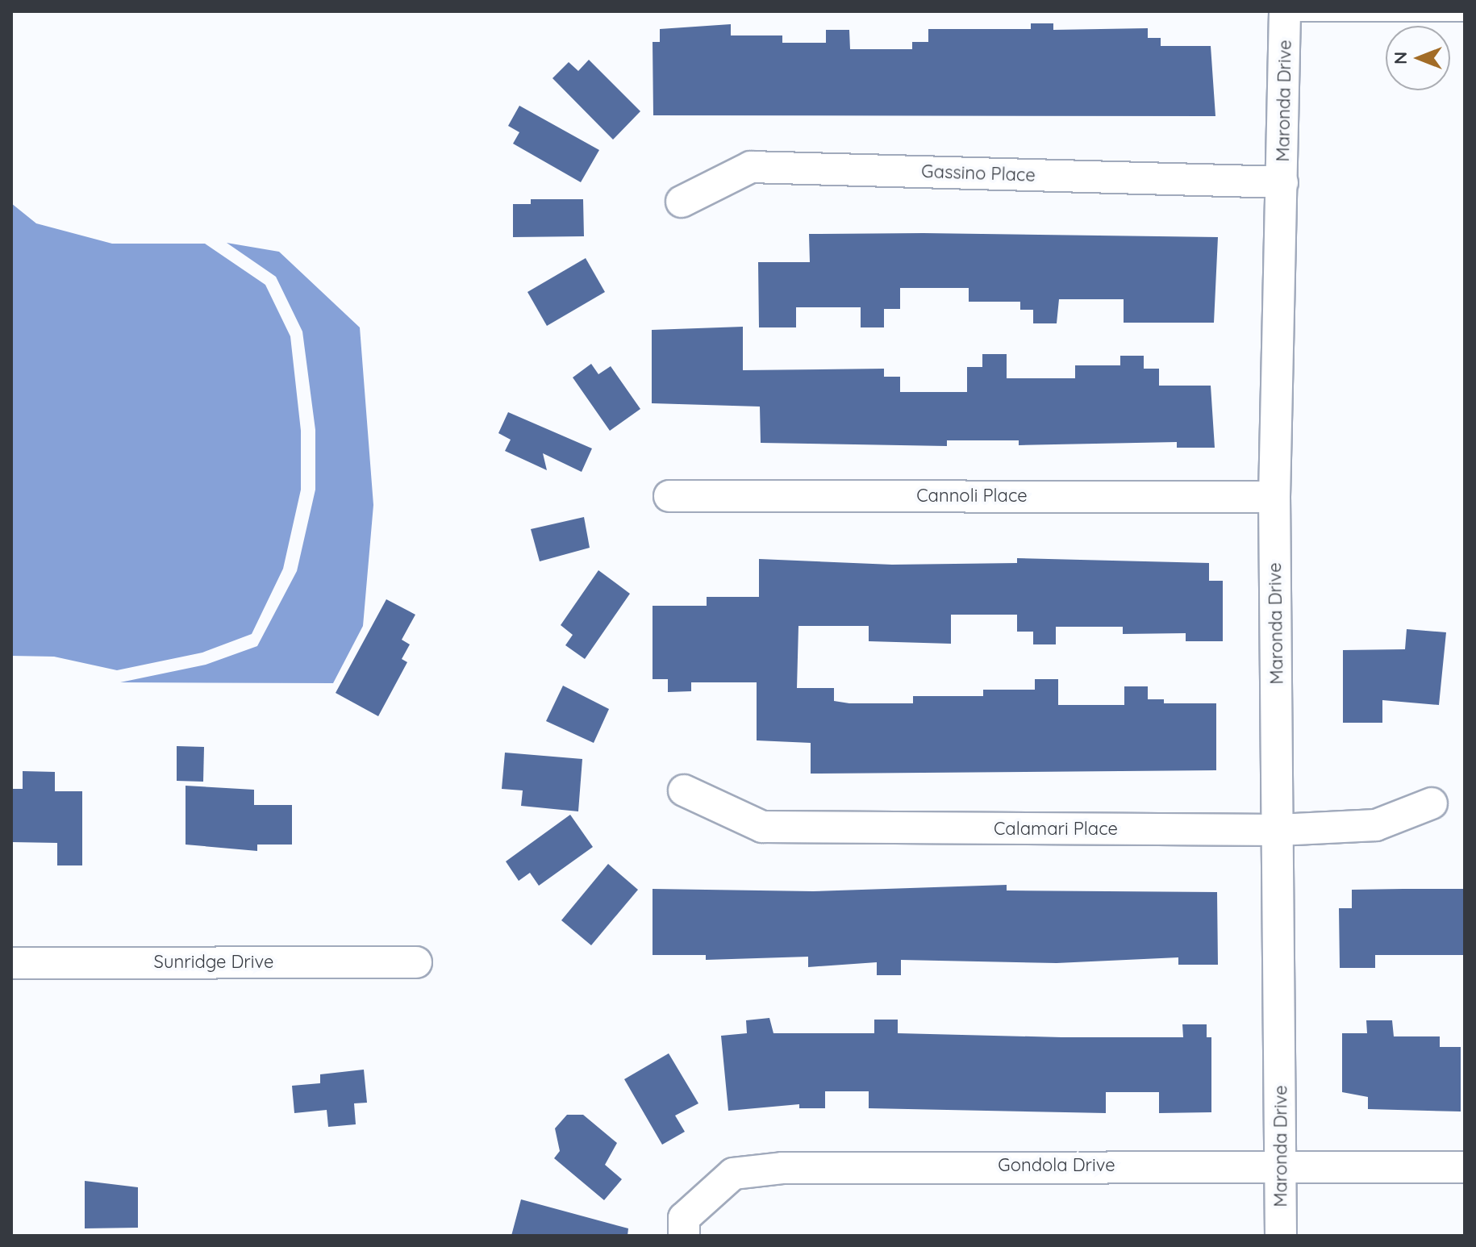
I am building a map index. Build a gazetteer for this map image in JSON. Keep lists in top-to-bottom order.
{
  "streets": {
    "street": [
      "Maronda Drive",
      "Gassino Place",
      "Cannoli Place",
      "Calamari Place",
      "Sunridge Drive",
      "Gondola Drive"
    ]
  },
  "crossings": [
    ["Maronda Drive", "Gassino Place"],
    ["Maronda Drive", "Cannoli Place"],
    ["Maronda Drive", "Calamari Place"],
    ["Maronda Drive", "Gondola Drive"]
  ],
  "north": "left"
}
